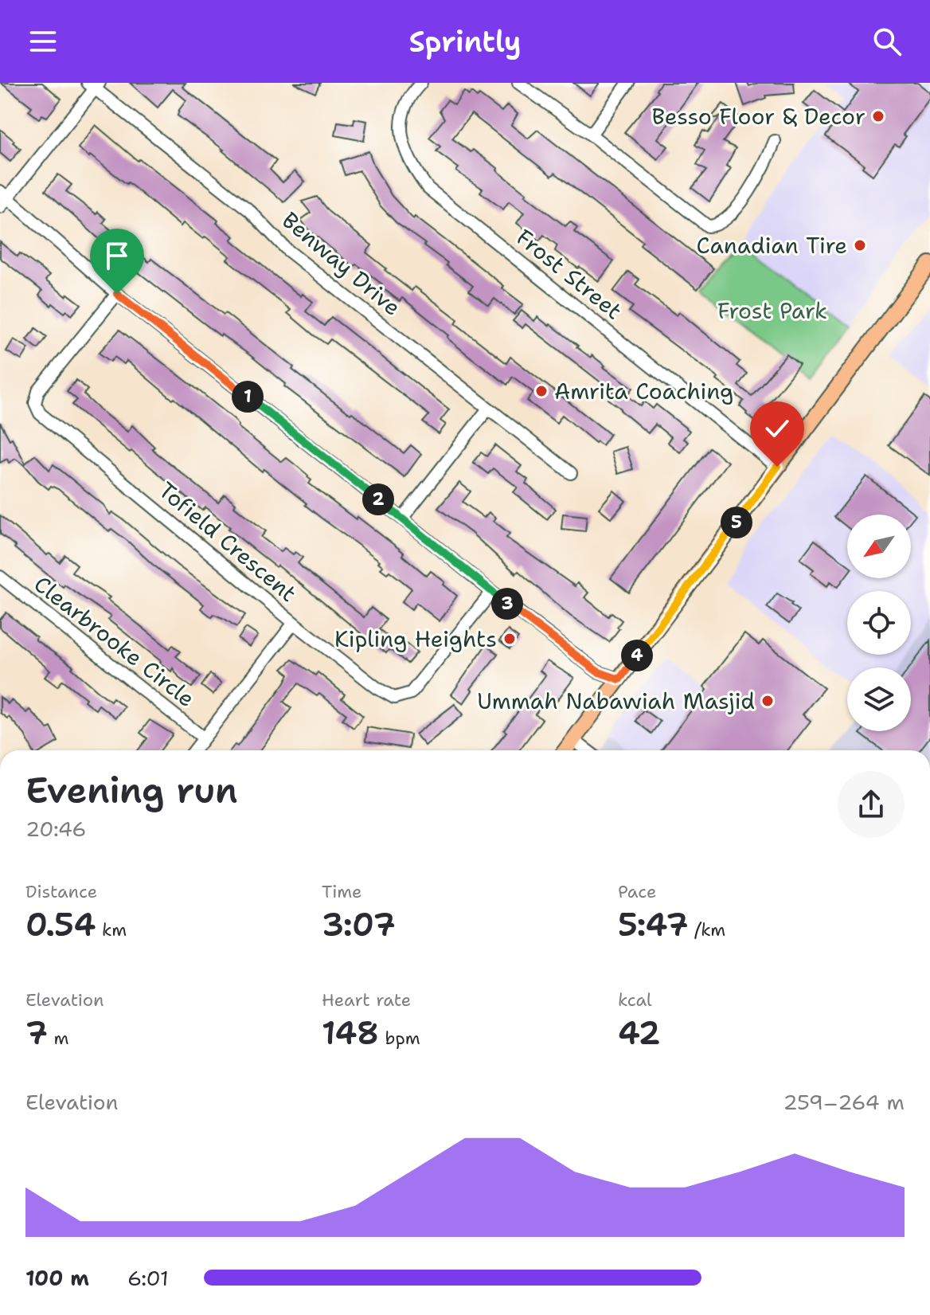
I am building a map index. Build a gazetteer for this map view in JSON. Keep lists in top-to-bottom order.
{
  "streets": {
    "street": [
      "Benway Drive",
      "Frost Street",
      "Tofield Crescent",
      "Clearbrooke Circle"
    ]
  },
  "crossings": [
    ["Tofield Crescent", "Clearbrooke Circle"]
  ],
  "parks": ["Frost Park"],
  "places": [
    "Besso Floor & Decor",
    "Canadian Tire",
    "Amrita Coaching",
    "Kipling Heights",
    "Ummah Nabawiah Masjid"
  ],
  "north": "bottom left",
  "page": {
    "header": "Sprintly",
    "pins": [
      "1",
      "2",
      "5",
      "3",
      "4"
    ],
    "heading": ["Evening run", "20:46"],
    "stats": [
      ["Distance", "0.54 km"],
      ["Time", "3:07"],
      ["Pace", "5:47 /km"],
      ["Elevation", "7 m"],
      ["Heart rate", "148 bpm"],
      ["kcal", "42"]
    ],
    "chart": ["Elevation", "259–264 m"],
    "list": [
      {
        "name": "100 m",
        "note": "6:01"
      }
    ]
  }
}
